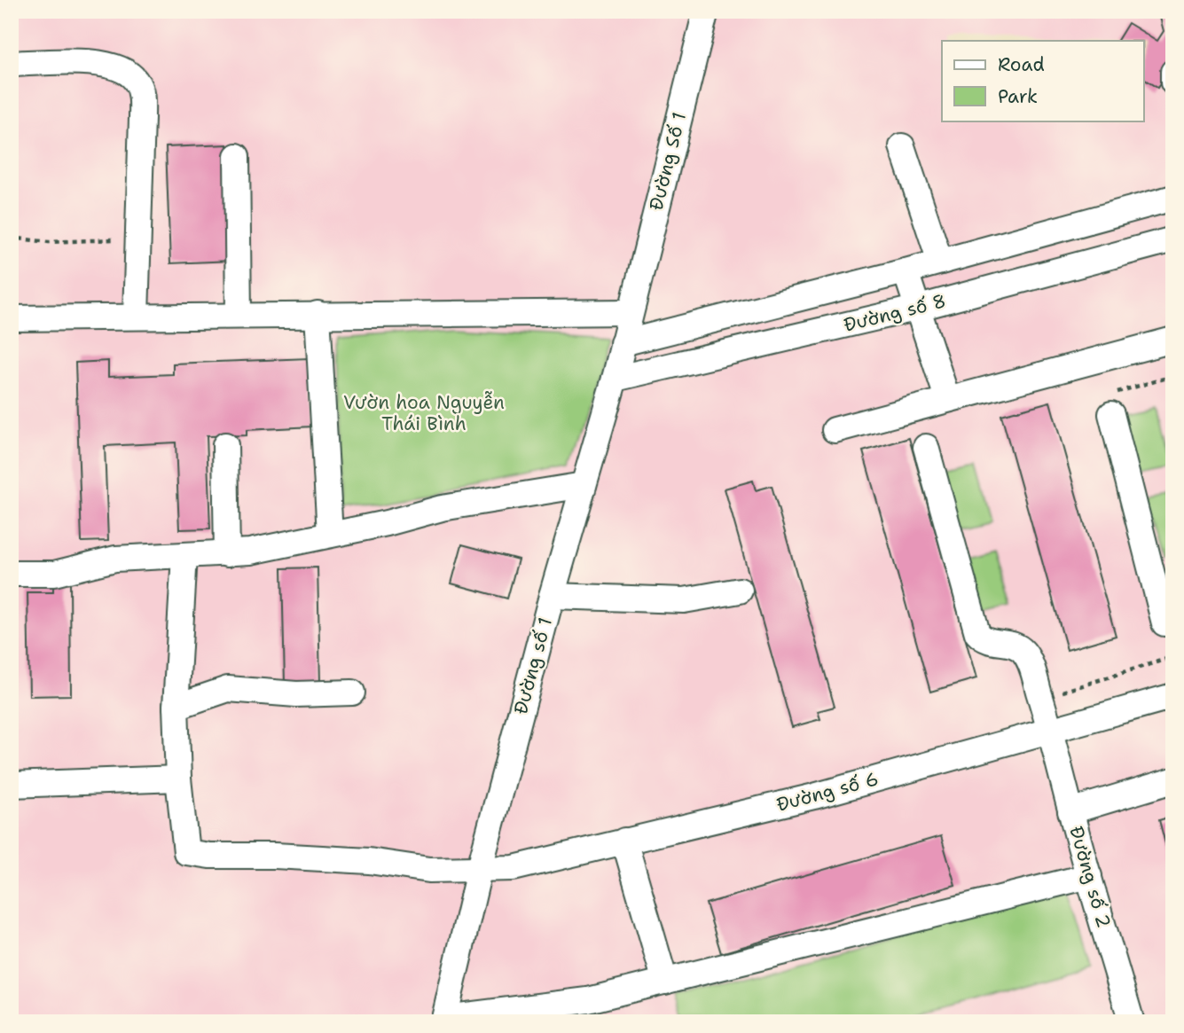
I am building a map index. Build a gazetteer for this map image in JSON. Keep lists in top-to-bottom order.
{
  "streets": {
    "street": [
      "Đường Số 1",
      "Đường số 8",
      "Đường số 1",
      "Đường số 6",
      "Đường số 2"
    ]
  },
  "crossings": [
    ["Đường Số 1", "Đường số 1"],
    ["Đường số 8", "Đường số 1"],
    ["Đường số 1", "Đường số 6"],
    ["Đường số 6", "Đường số 2"]
  ],
  "parks": ["Vườn hoa Nguyễn Thái Bình"],
  "legend": ["Road", "Park"]
}
